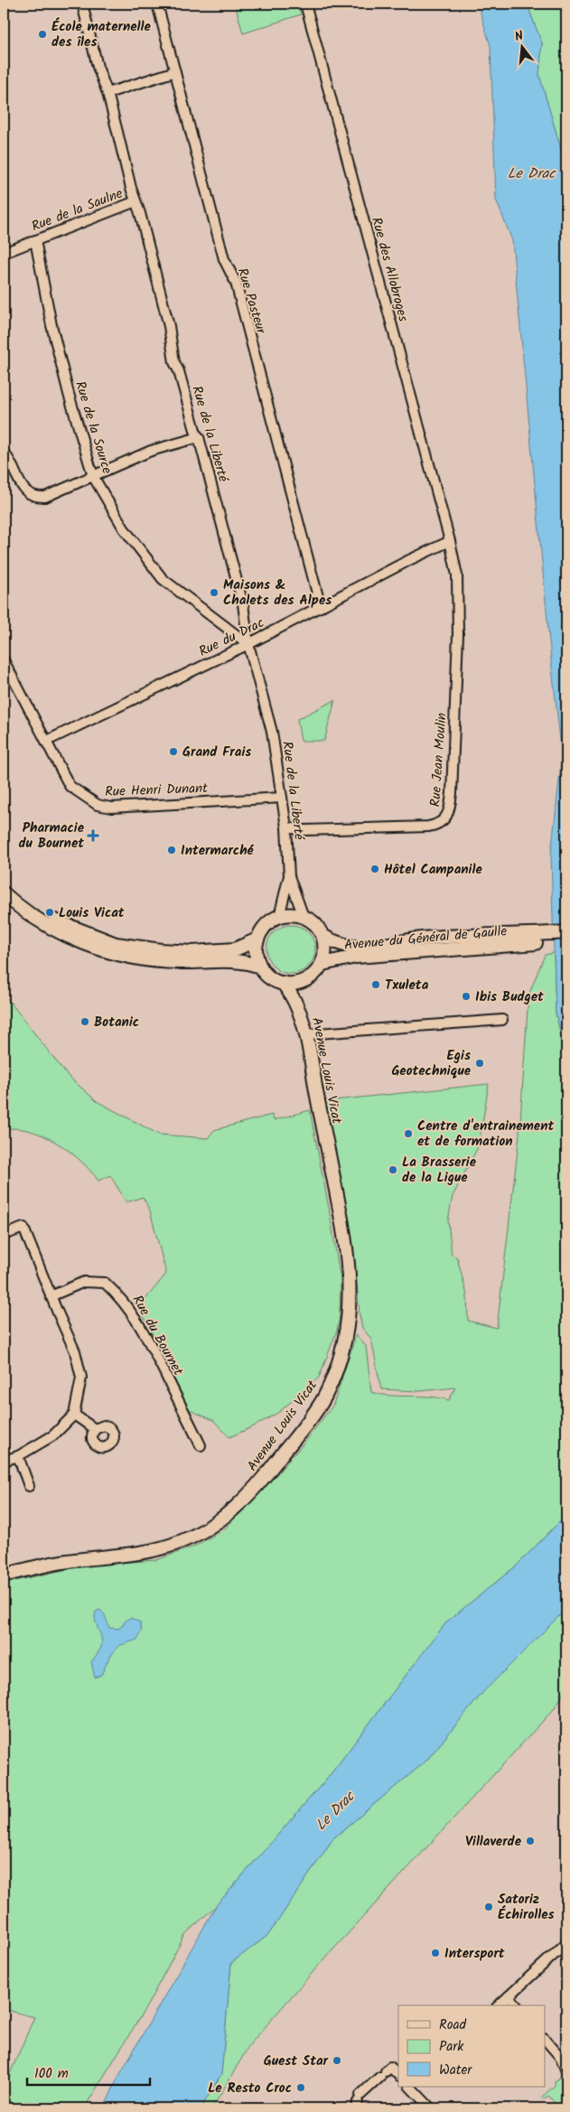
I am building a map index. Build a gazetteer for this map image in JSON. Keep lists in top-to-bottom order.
{
  "streets": {
    "main road": ["Avenue du Général de Gaulle", "Avenue Louis Vicat"],
    "street": [
      "Rue de la Saulne",
      "Rue des Allobroges",
      "Rue Pasteur",
      "Rue de la Source",
      "Rue de la Liberté",
      "Rue du Drac",
      "Rue Jean Moulin",
      "Rue Henri Dunant",
      "Rue du Bournet"
    ]
  },
  "crossings": [
    ["Rue de la Saulne", "Rue de la Source"],
    ["Rue de la Saulne", "Rue de la Liberté"],
    ["Rue des Allobroges", "Rue du Drac"],
    ["Rue des Allobroges", "Rue Jean Moulin"],
    ["Rue Pasteur", "Rue du Drac"],
    ["Rue de la Source", "Rue de la Liberté"],
    ["Rue de la Source", "Rue du Drac"],
    ["Rue de la Liberté", "Rue du Drac"],
    ["Rue de la Liberté", "Rue Jean Moulin"],
    ["Rue de la Liberté", "Rue Henri Dunant"],
    ["Rue de la Liberté", "Avenue du Général de Gaulle"],
    ["Rue du Drac", "Rue Jean Moulin"],
    ["Rue du Drac", "Rue Henri Dunant"]
  ],
  "water": ["Le Drac"],
  "places": {
    "other": [
      "École maternelle des îles",
      "Maisons & Chalets des Alpes",
      "Grand Frais",
      "Intermarché",
      "Hôtel Campanile",
      "Louis Vicat",
      "Txuleta",
      "Ibis Budget",
      "Botanic",
      "Egis Geotechnique",
      "Centre d'entrainement et de formation",
      "La Brasserie de la Ligue",
      "Villaverde",
      "Satoriz Échirolles",
      "Intersport",
      "Guest Star",
      "Le Resto Croc"
    ],
    "health": ["Pharmacie du Bournet"]
  },
  "legend": ["Road", "Park", "Water"],
  "scale_bar": "100 m",
  "north": "top"
}
